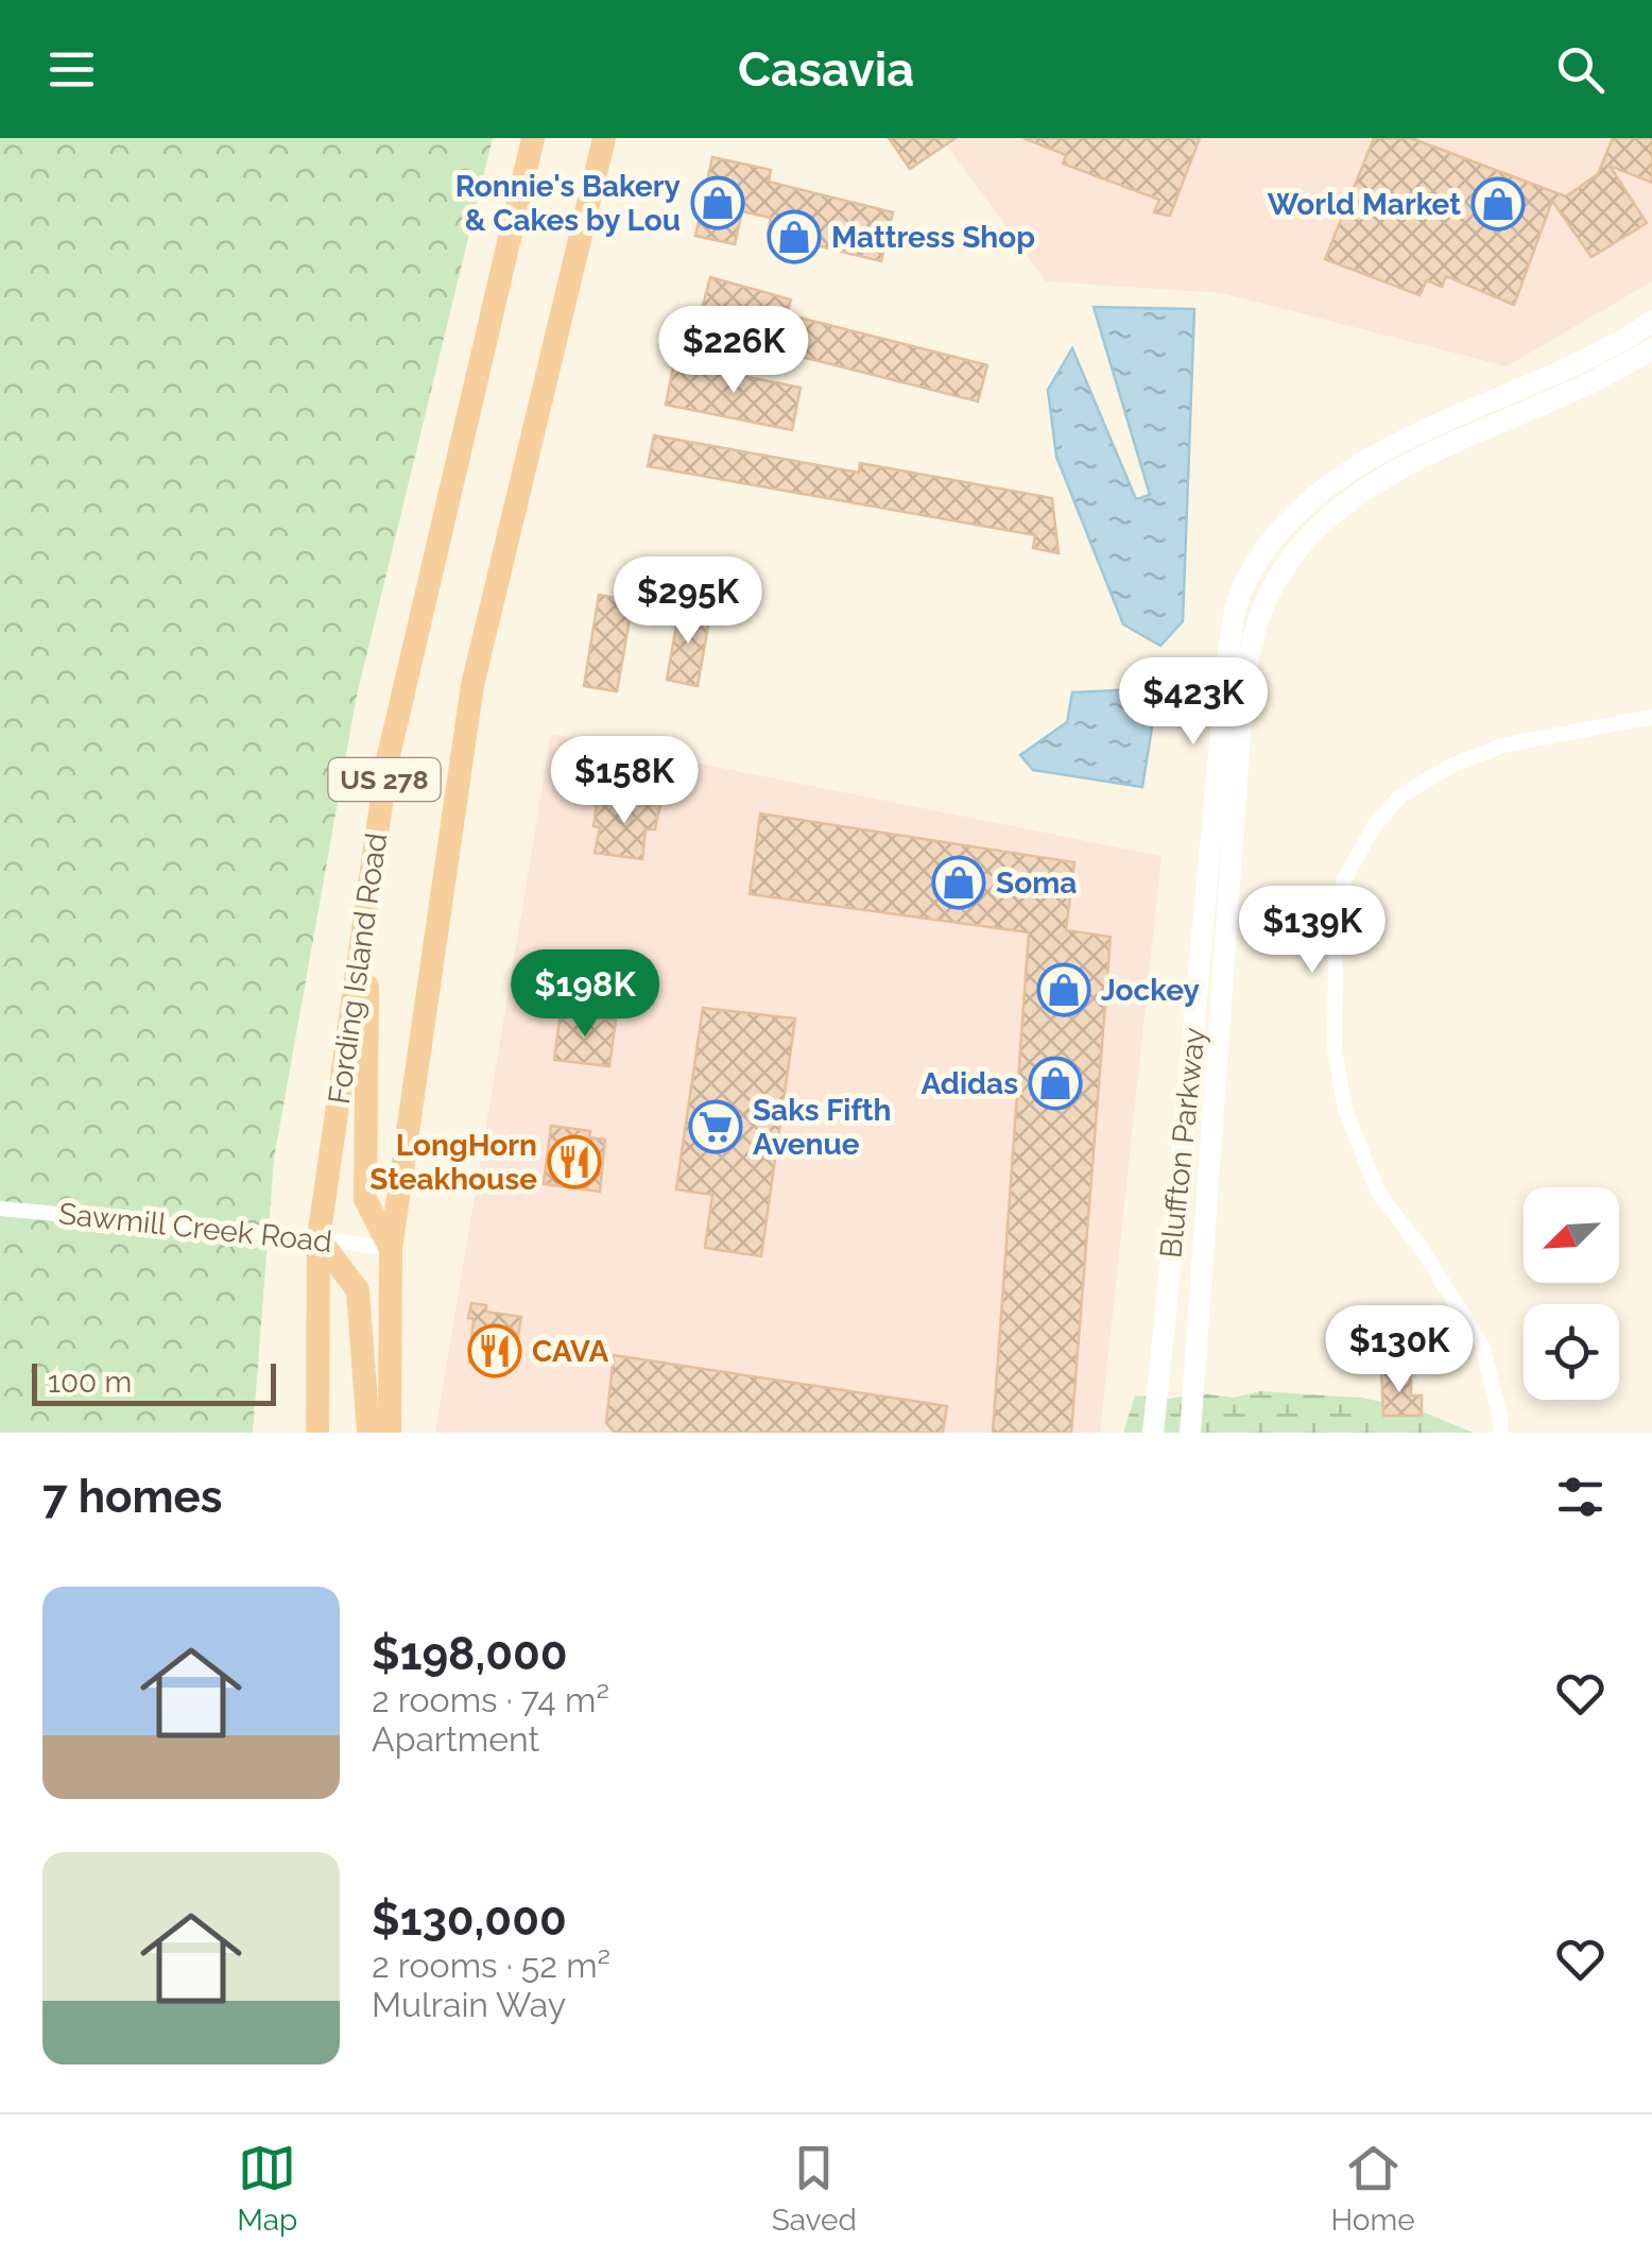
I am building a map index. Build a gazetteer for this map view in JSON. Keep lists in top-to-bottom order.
{
  "streets": {
    "highway": ["US 278", "Fording Island Road"],
    "main road": ["Bluffton Parkway"],
    "street": ["Sawmill Creek Road"]
  },
  "crossings": [
    ["US 278", "Sawmill Creek Road"],
    ["Fording Island Road", "Sawmill Creek Road"]
  ],
  "places": {
    "shop": [
      "Ronnie's Bakery & Cakes by Lou",
      "World Market",
      "Mattress Shop",
      "Soma",
      "Jockey",
      "Adidas"
    ],
    "supermarket": ["Saks Fifth Avenue"],
    "restaurant": ["LongHorn Steakhouse", "CAVA"]
  },
  "scale_bar": "100 m",
  "north": "bottom left",
  "page": {
    "header": "Casavia",
    "price": [
      "$226K",
      "$295K",
      "$423K",
      "$158K",
      "$139K",
      "$198K",
      "$130K"
    ],
    "scale": "100 m",
    "heading": "7 homes",
    "list": [
      {
        "name": "$198,000",
        "note": "2 rooms · 74 m² · Apartment"
      },
      {
        "name": "$130,000",
        "note": "2 rooms · 52 m² · Mulrain Way"
      }
    ],
    "tabs": ["Map", "Saved", "Home"]
  }
}
